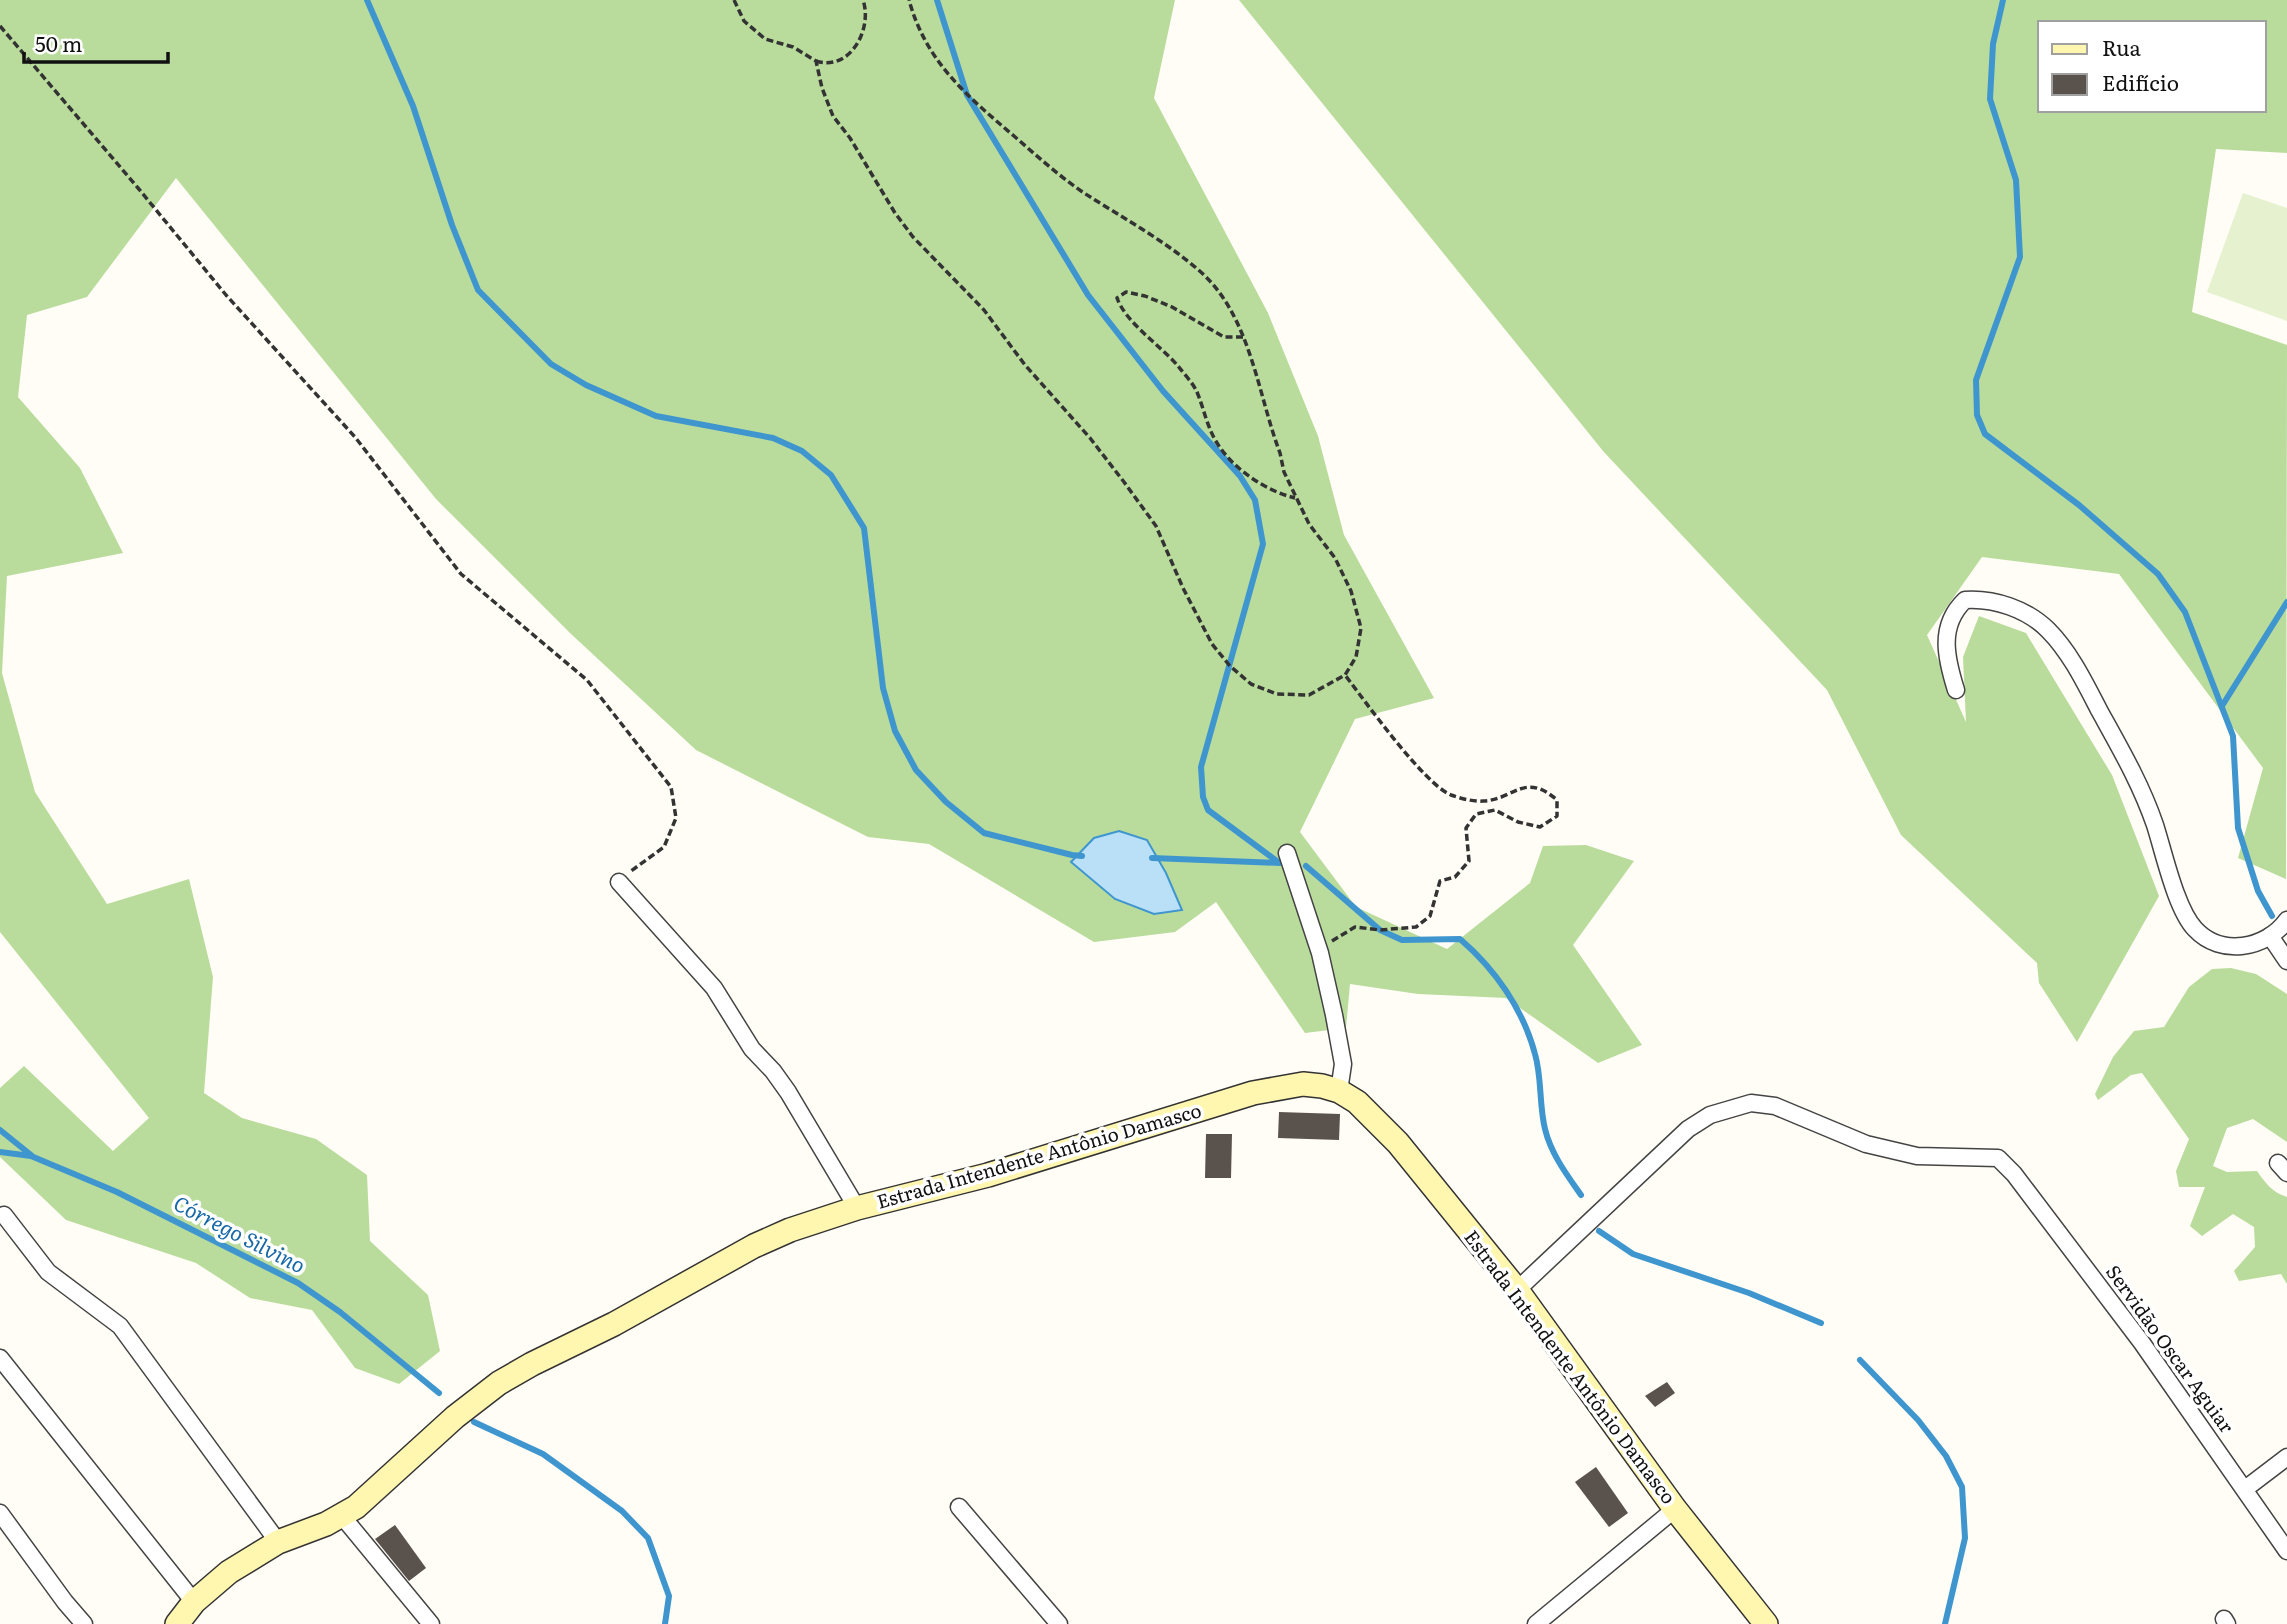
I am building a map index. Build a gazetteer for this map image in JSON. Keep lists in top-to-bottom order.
{
  "streets": {
    "main road": ["Estrada Intendente Antônio Damasco"],
    "street": ["Servidão Oscar Aguiar"]
  },
  "crossings": [
    ["Estrada Intendente Antônio Damasco", "Servidão Oscar Aguiar"]
  ],
  "water": ["Córrego Silvino"],
  "legend": ["Rua", "Edifício"],
  "scale_bar": "50 m"
}
